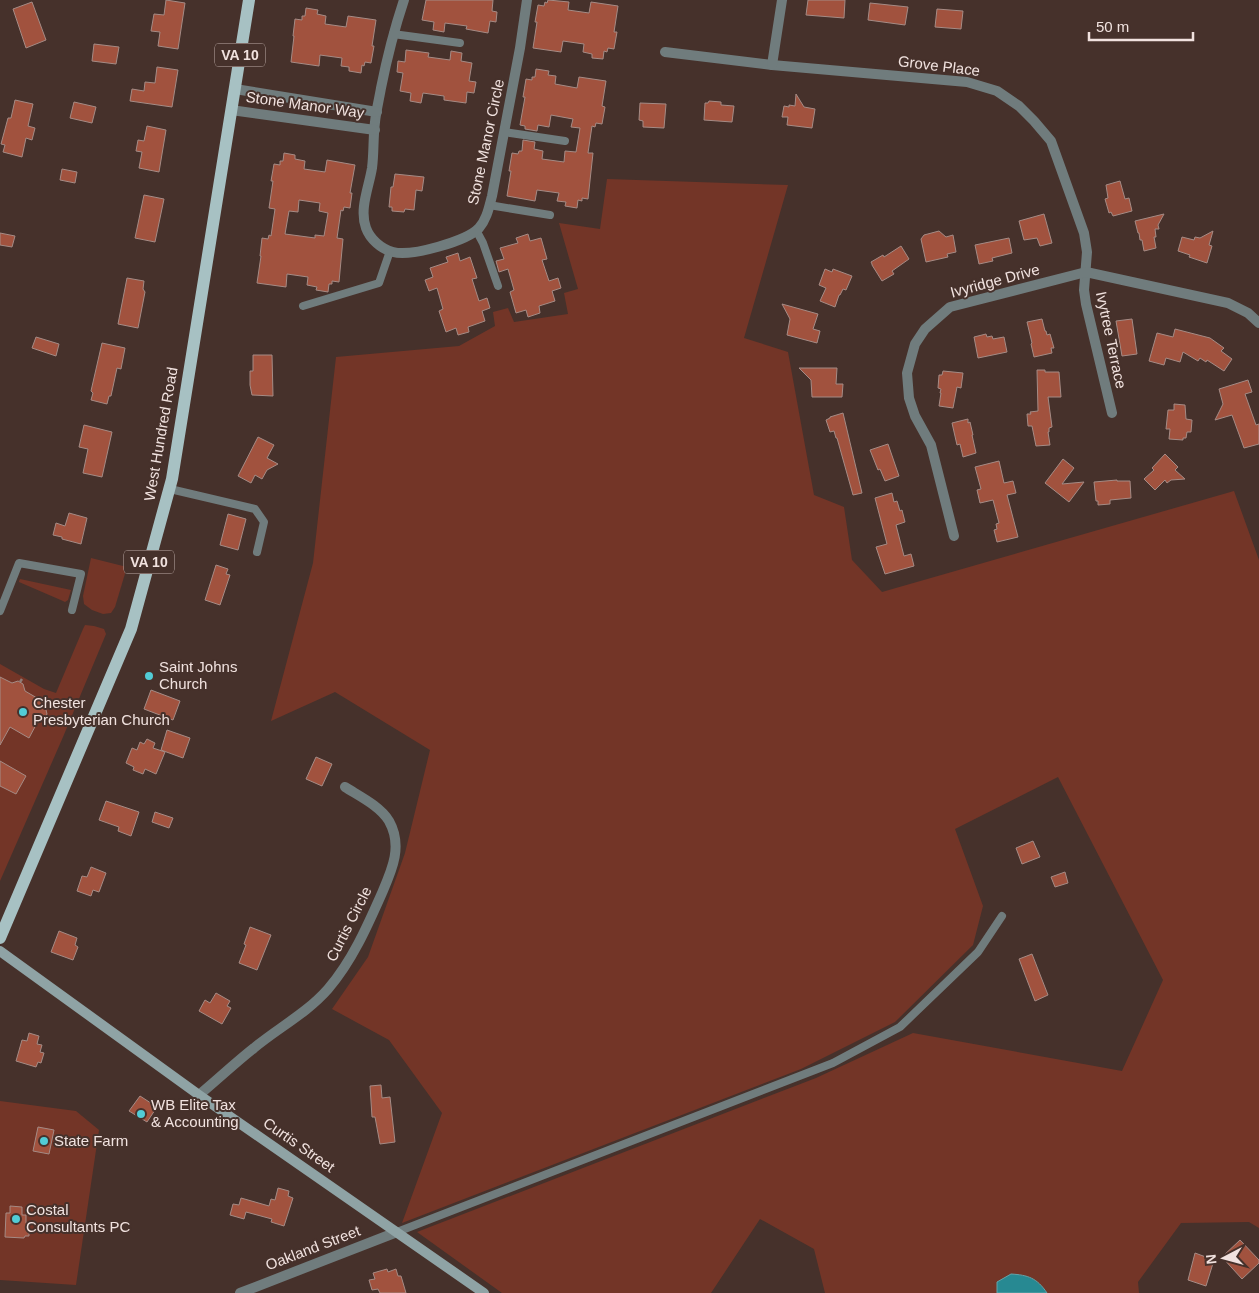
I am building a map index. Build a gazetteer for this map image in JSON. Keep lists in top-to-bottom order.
{
  "streets": {
    "main road": ["VA 10", "West Hundred Road"],
    "street": [
      "Grove Place",
      "Stone Manor Way",
      "Stone Manor Circle",
      "Ivyridge Drive",
      "Ivytree Terrace",
      "Curtis Circle",
      "Curtis Street",
      "Oakland Street"
    ]
  },
  "crossings": [
    ["Grove Place", "Ivyridge Drive"],
    ["Grove Place", "Ivytree Terrace"],
    ["Stone Manor Way", "West Hundred Road"],
    ["Ivyridge Drive", "Ivytree Terrace"],
    ["Curtis Circle", "Curtis Street"],
    ["Curtis Street", "Oakland Street"]
  ],
  "places": [
    "Saint Johns Church",
    "Chester Presbyterian Church",
    "WB Elite Tax & Accounting",
    "State Farm",
    "Costal Consultants PC"
  ],
  "scale_bar": "50 m",
  "north": "left"
}
